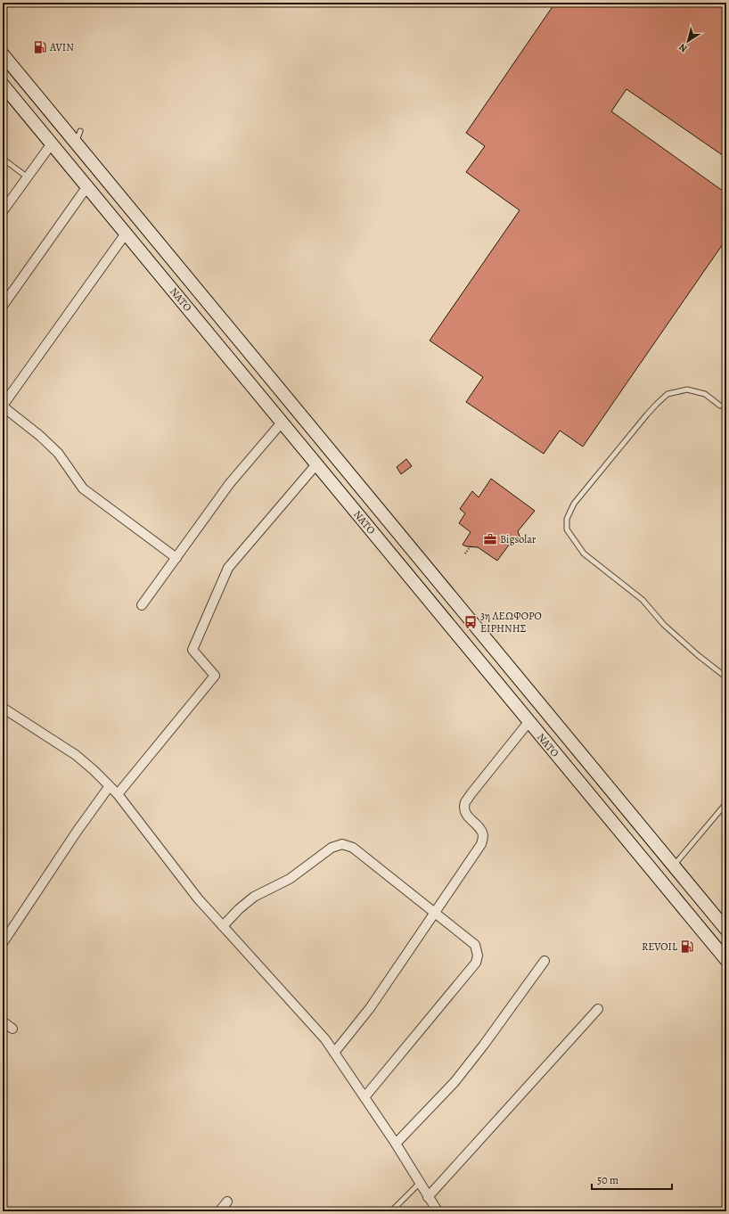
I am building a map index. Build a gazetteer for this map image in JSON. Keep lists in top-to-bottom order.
{
  "streets": {
    "main road": ["ΝΑΤΟ"]
  },
  "places": {
    "fuel station": ["AVIN", "REVOIL"],
    "office": ["Bigsolar"],
    "bus stop": ["3η ΛΕΩΦΟΡΟ ΕΙΡΗΝΗΣ"]
  },
  "scale_bar": "50 m",
  "north": "bottom left"
}
